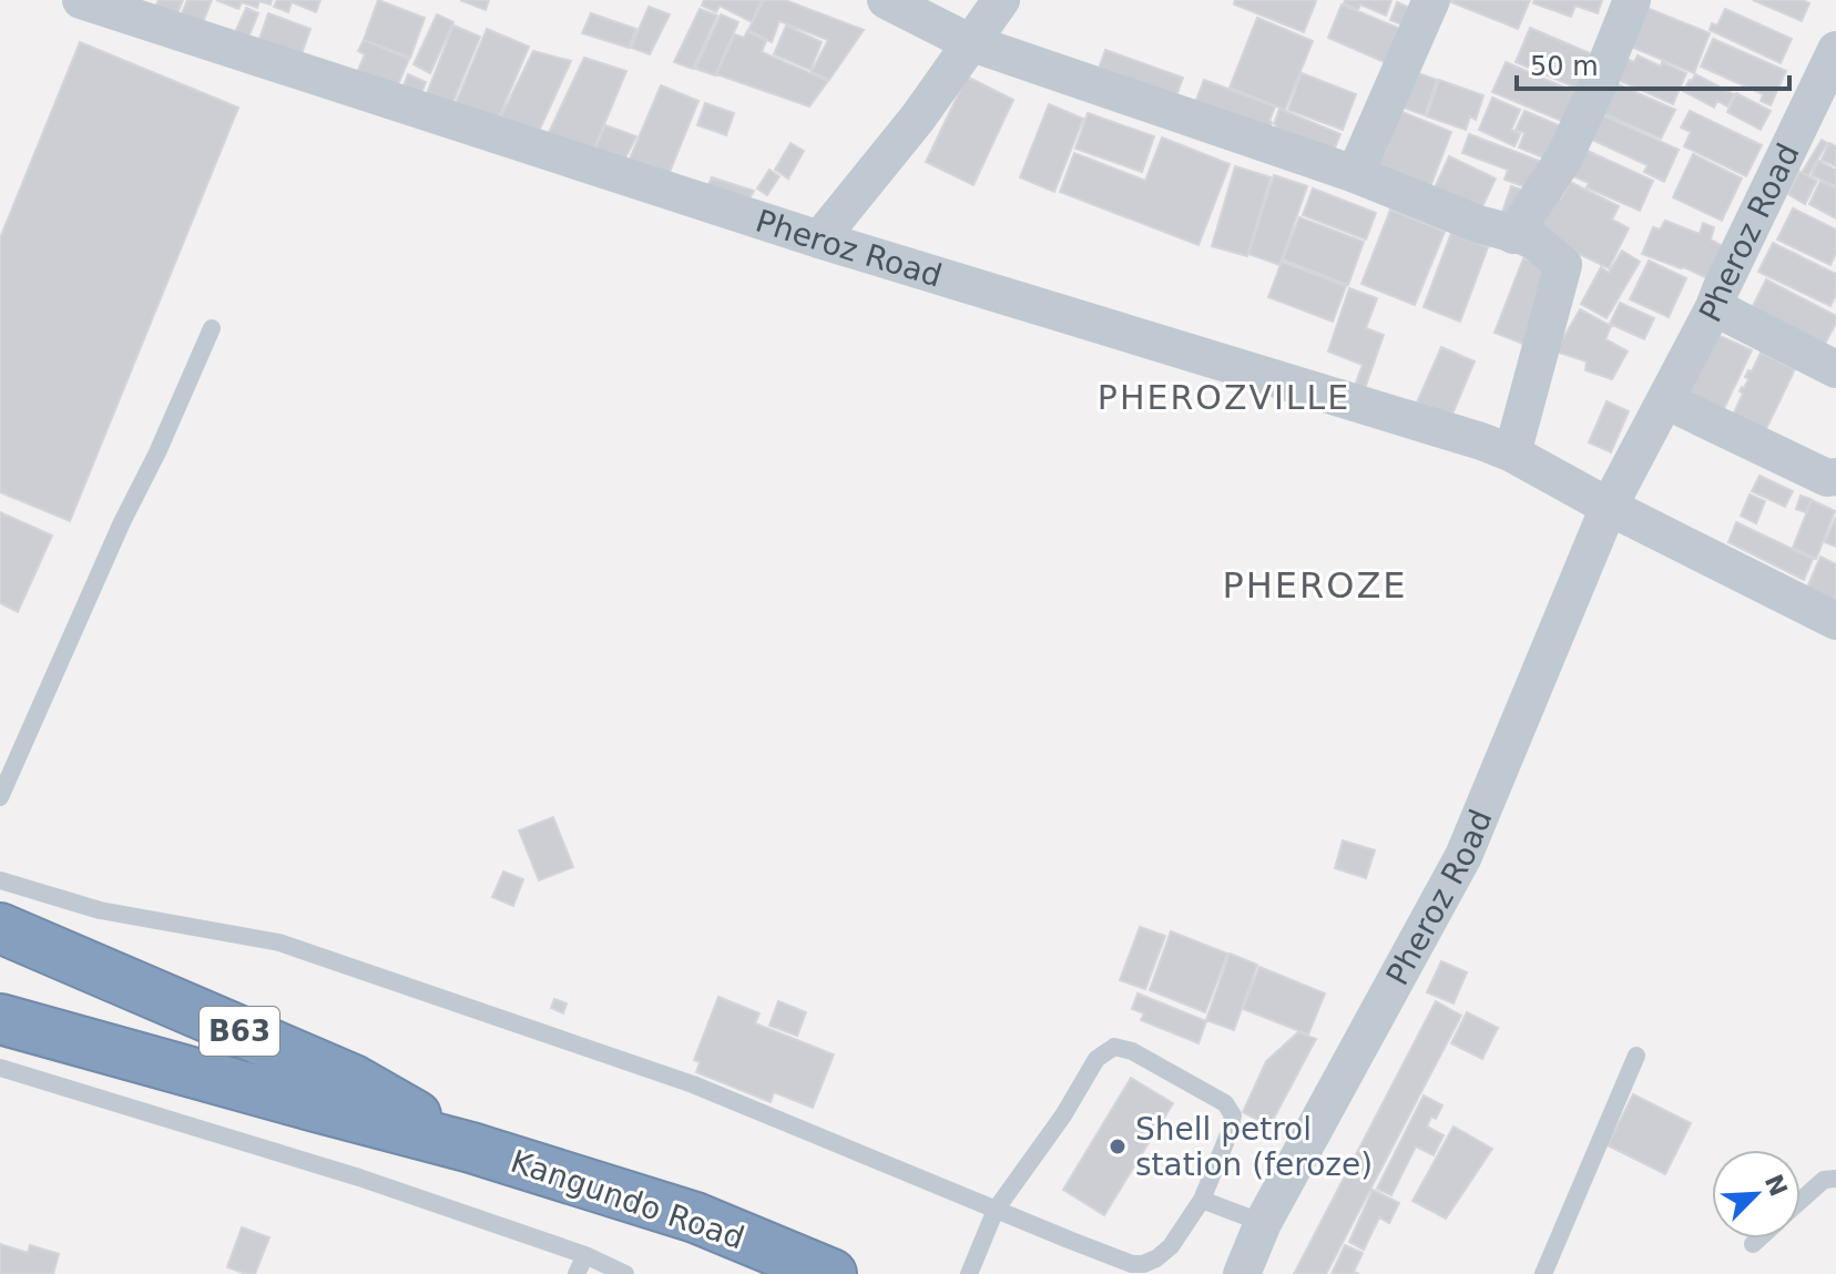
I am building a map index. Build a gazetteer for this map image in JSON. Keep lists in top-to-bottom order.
{
  "streets": {
    "highway": ["B63", "Kangundo Road"],
    "street": ["Pheroz Road"]
  },
  "districts": ["PHEROZVILLE", "PHEROZE"],
  "places": ["Shell petrol station (feroze)"],
  "scale_bar": "50 m",
  "north": "top right"
}
